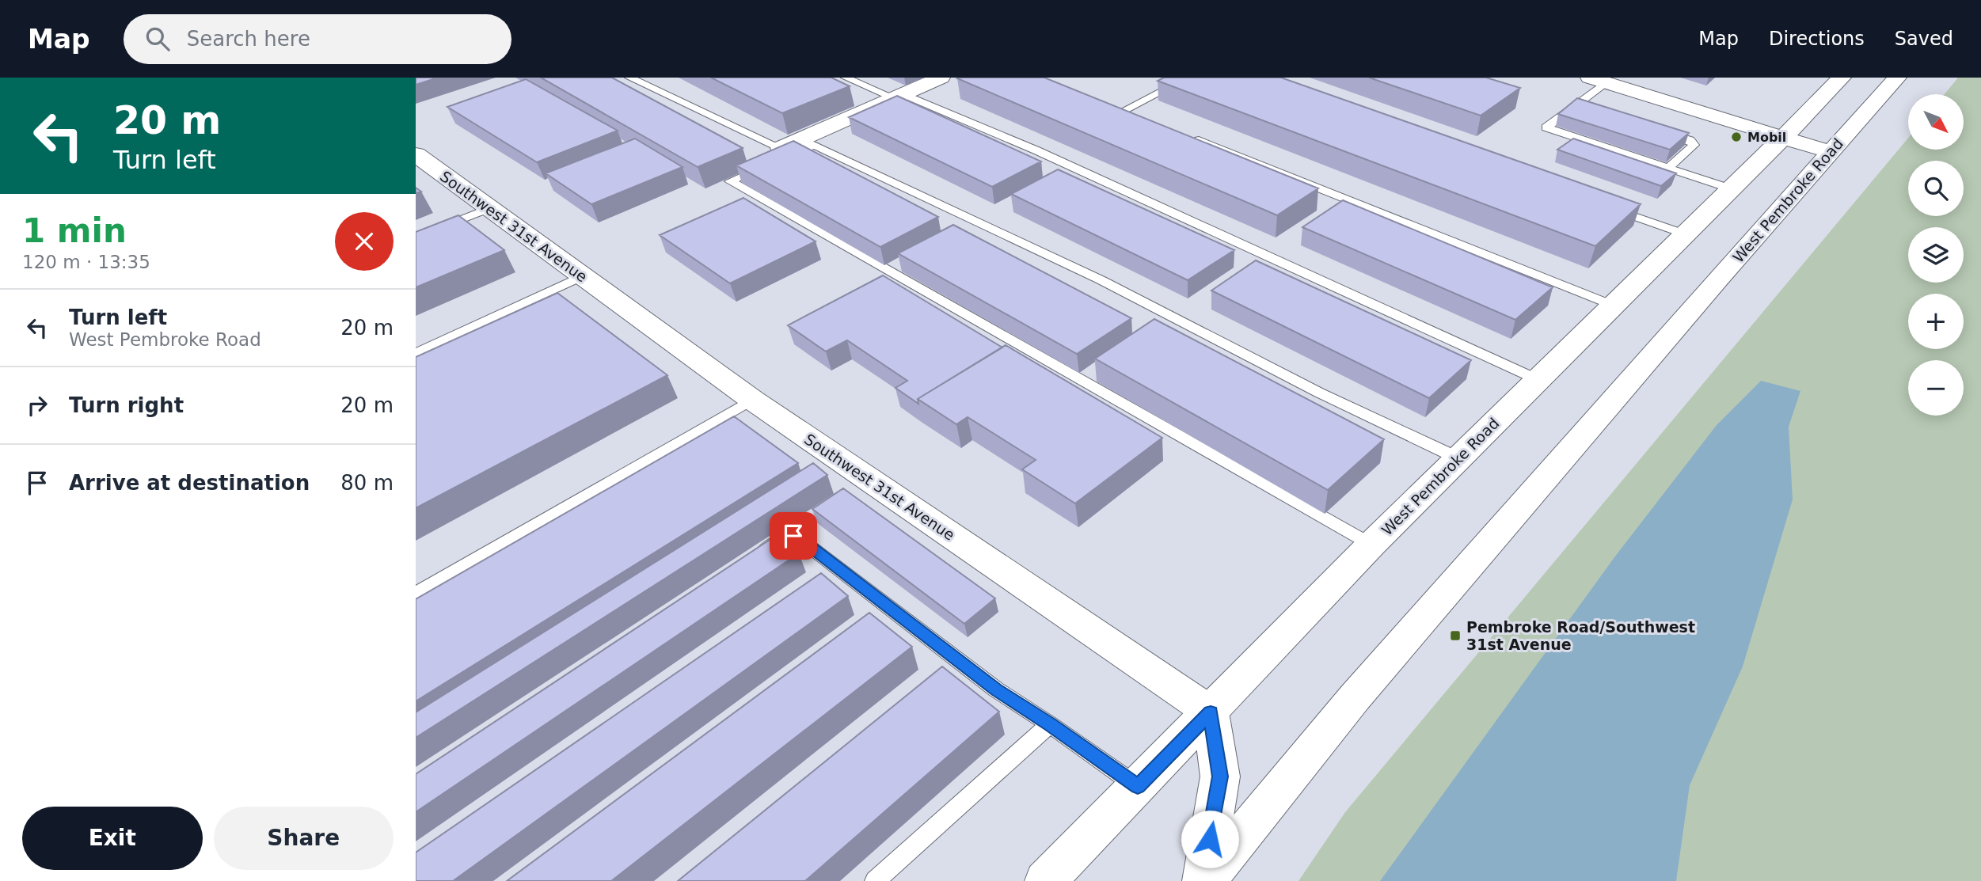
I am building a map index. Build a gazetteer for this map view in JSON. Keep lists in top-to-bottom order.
{
  "streets": {
    "main road": ["West Pembroke Road", "Southwest 31st Avenue"]
  },
  "crossings": [
    ["West Pembroke Road", "Southwest 31st Avenue"]
  ],
  "places": {
    "other": ["Mobil"],
    "transit": ["Pembroke Road/Southwest 31st Avenue"]
  },
  "north": "bottom right",
  "page": {
    "header": "Map",
    "search": "Search here",
    "nav": ["Map", "Directions", "Saved"],
    "turn": ["20 m", "Turn left"],
    "map_buttons": ["+", "−"],
    "heading": ["1 min", "120 m · 13:35"],
    "list": [
      {
        "name": "Turn left",
        "note": "West Pembroke Road",
        "value": "20 m"
      },
      {
        "name": "Turn right",
        "value": "20 m"
      },
      {
        "name": "Arrive at destination",
        "value": "80 m"
      }
    ],
    "buttons": ["Exit", "Share"]
  }
}
